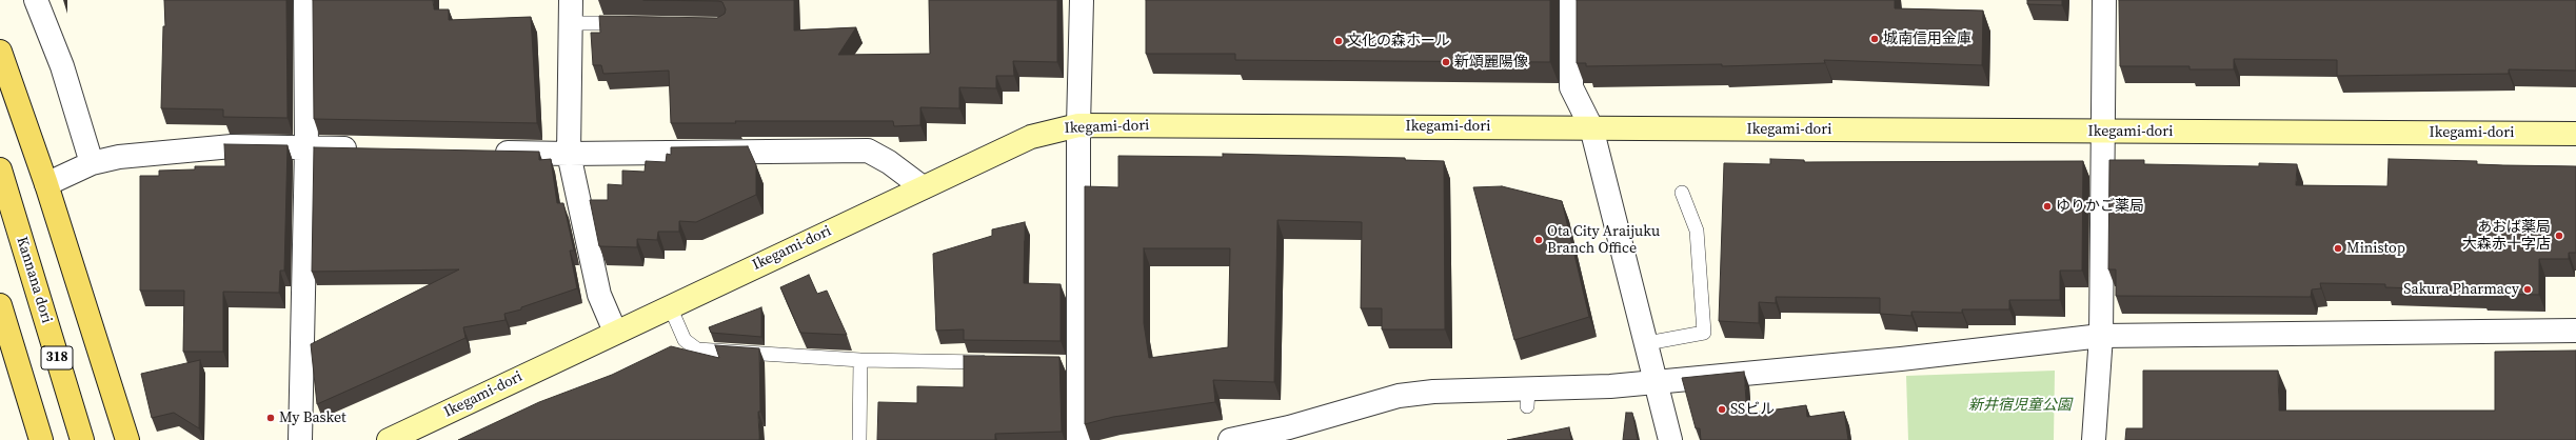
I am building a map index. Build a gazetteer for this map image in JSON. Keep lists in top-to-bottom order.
{
  "streets": {
    "main road": ["Ikegami-dori", "Kannana dori", "318"]
  },
  "parks": ["新井宿児童公園"],
  "places": [
    "城南信用金庫",
    "文化の森ホール",
    "新頌麗陽像",
    "ゆりかご薬局",
    "あおば薬局 大森赤十字店",
    "Ota City Araijuku Branch Office",
    "Ministop",
    "Sakura Pharmacy",
    "SSビル",
    "My Basket"
  ]
}
